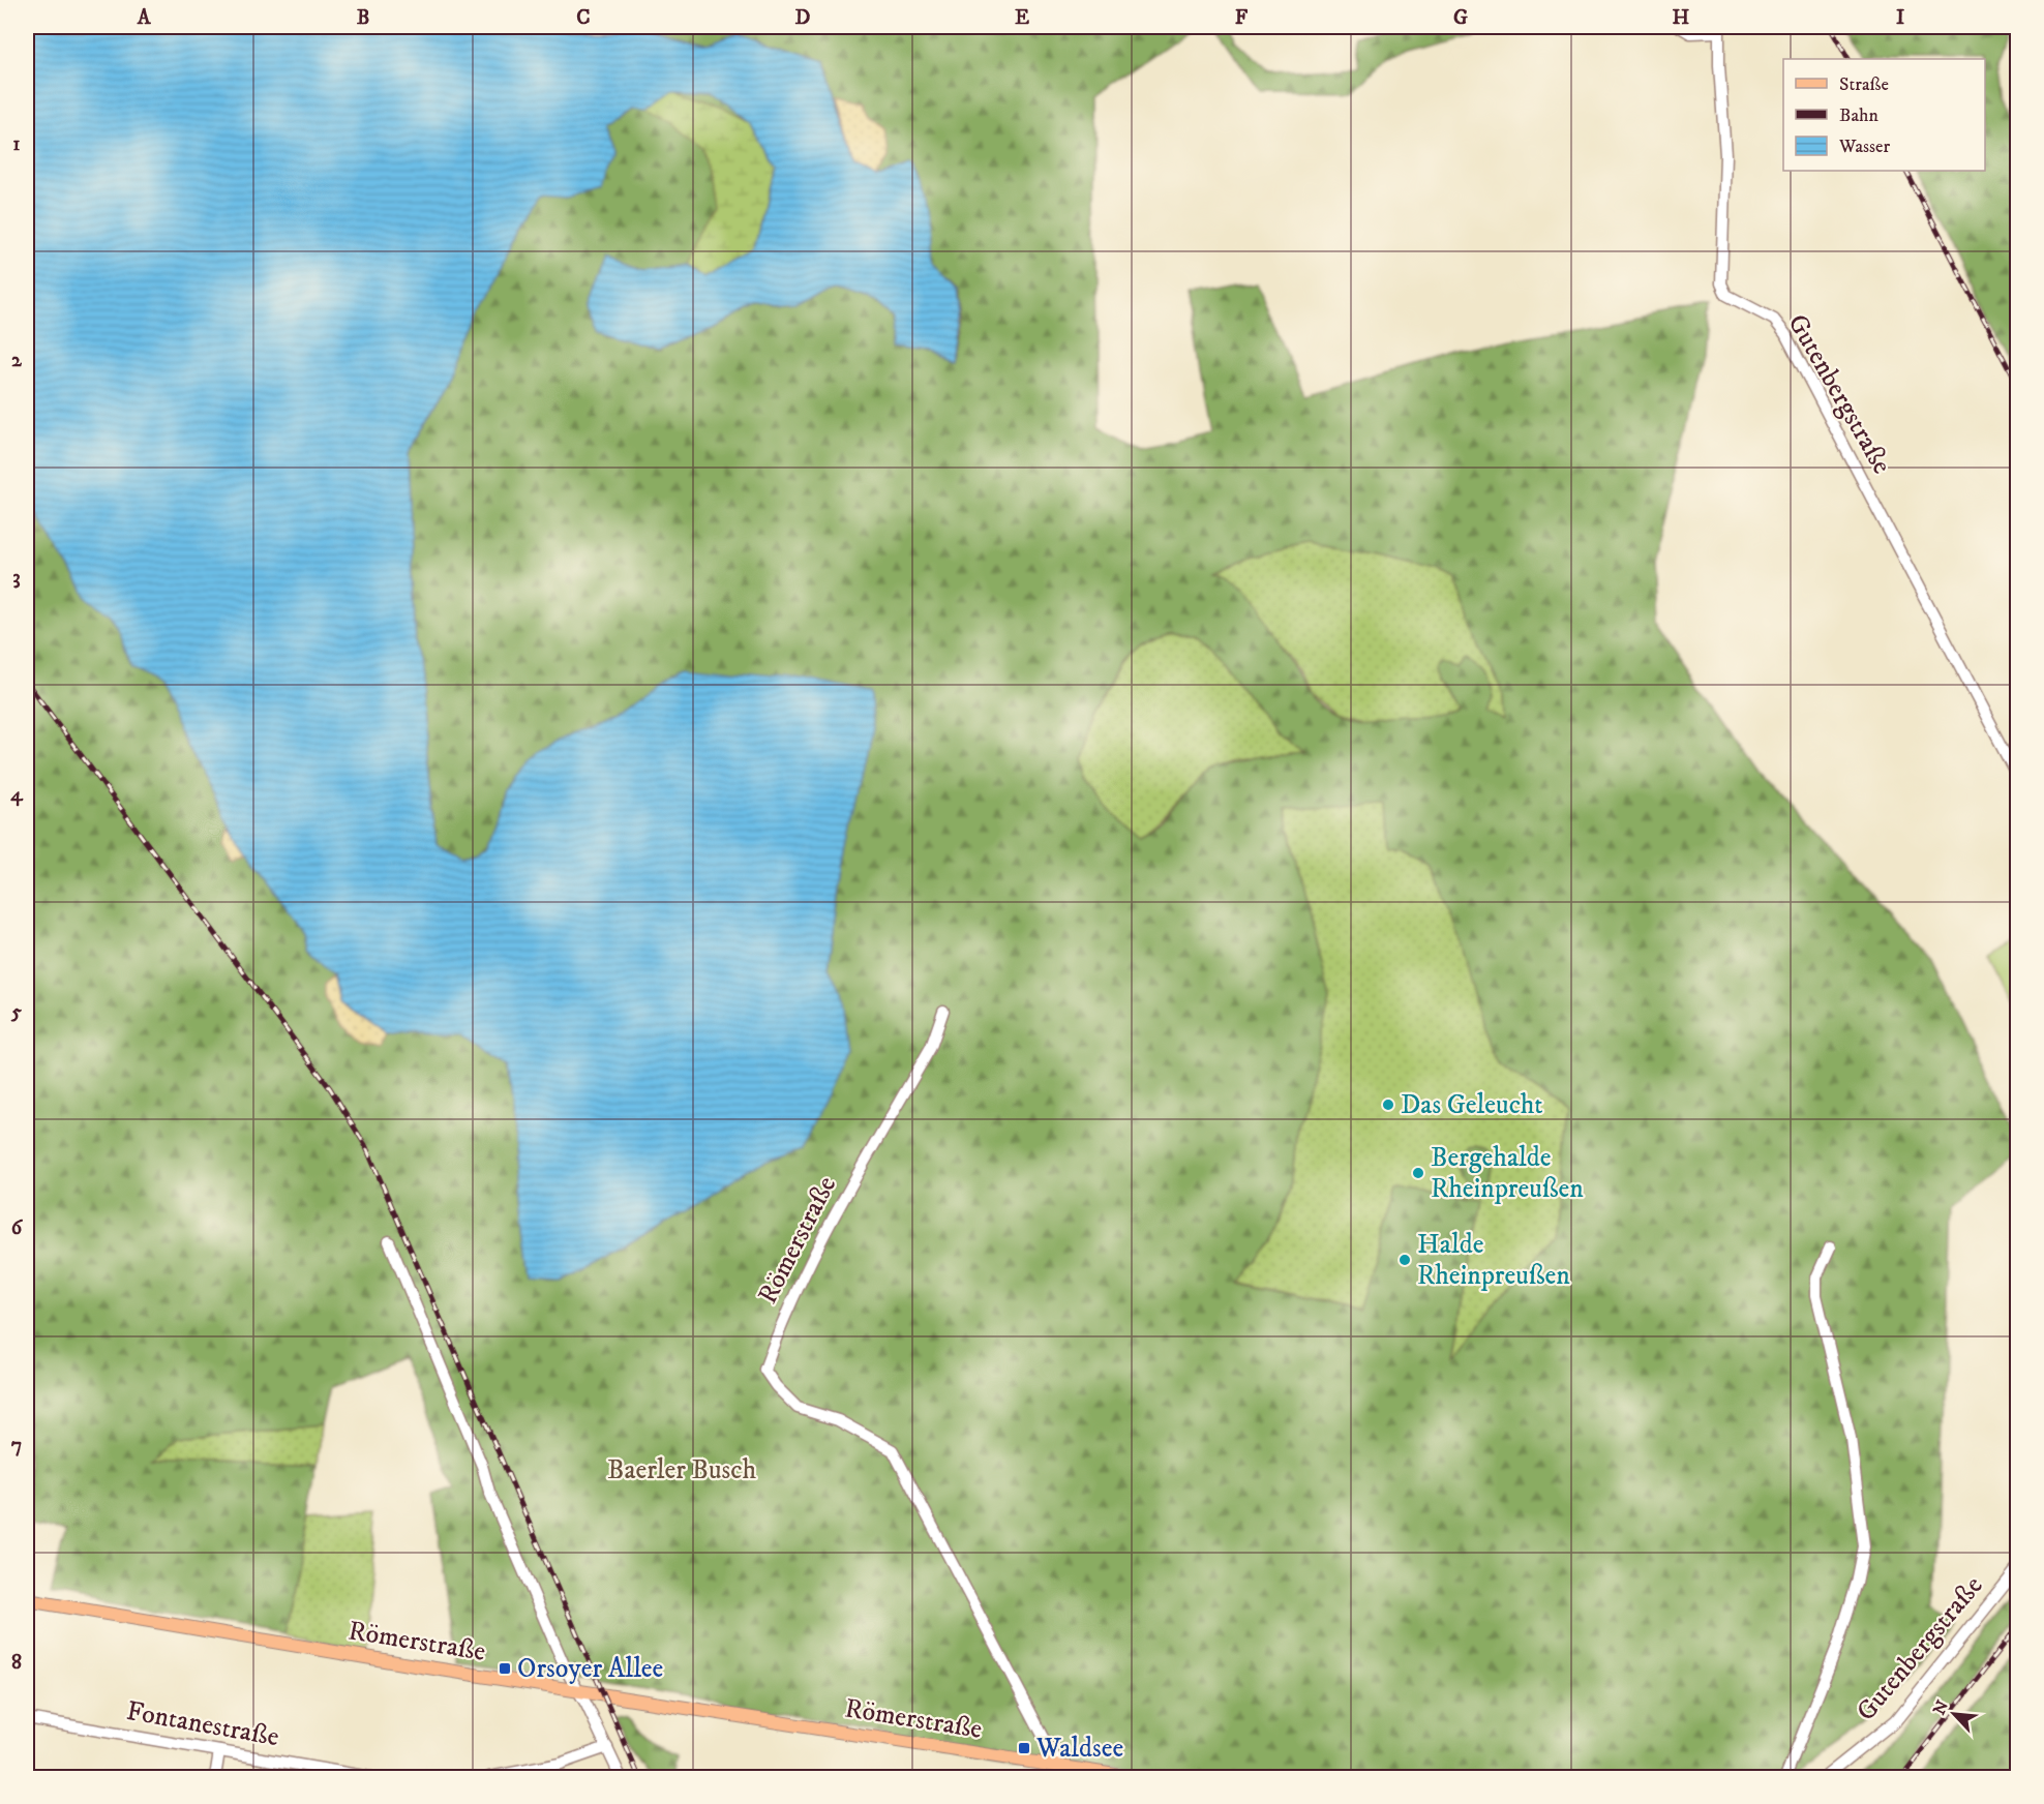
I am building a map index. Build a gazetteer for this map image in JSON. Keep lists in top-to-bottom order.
{
  "streets": {
    "main road": ["Römerstraße"],
    "street": ["Gutenbergstraße", "Fontanestraße"]
  },
  "parks": ["Baerler Busch"],
  "places": {
    "other": ["Das Geleucht", "Bergehalde Rheinpreußen", "Halde Rheinpreußen"],
    "transit": ["Orsoyer Allee", "Waldsee"]
  },
  "legend": ["Straße", "Bahn", "Wasser"],
  "north": "top left",
  "grid": {
    "columns": [
      "A",
      "B",
      "C",
      "D",
      "E",
      "F",
      "G",
      "H",
      "I"
    ],
    "rows": [
      "1",
      "2",
      "3",
      "4",
      "5",
      "6",
      "7",
      "8"
    ]
  }
}
